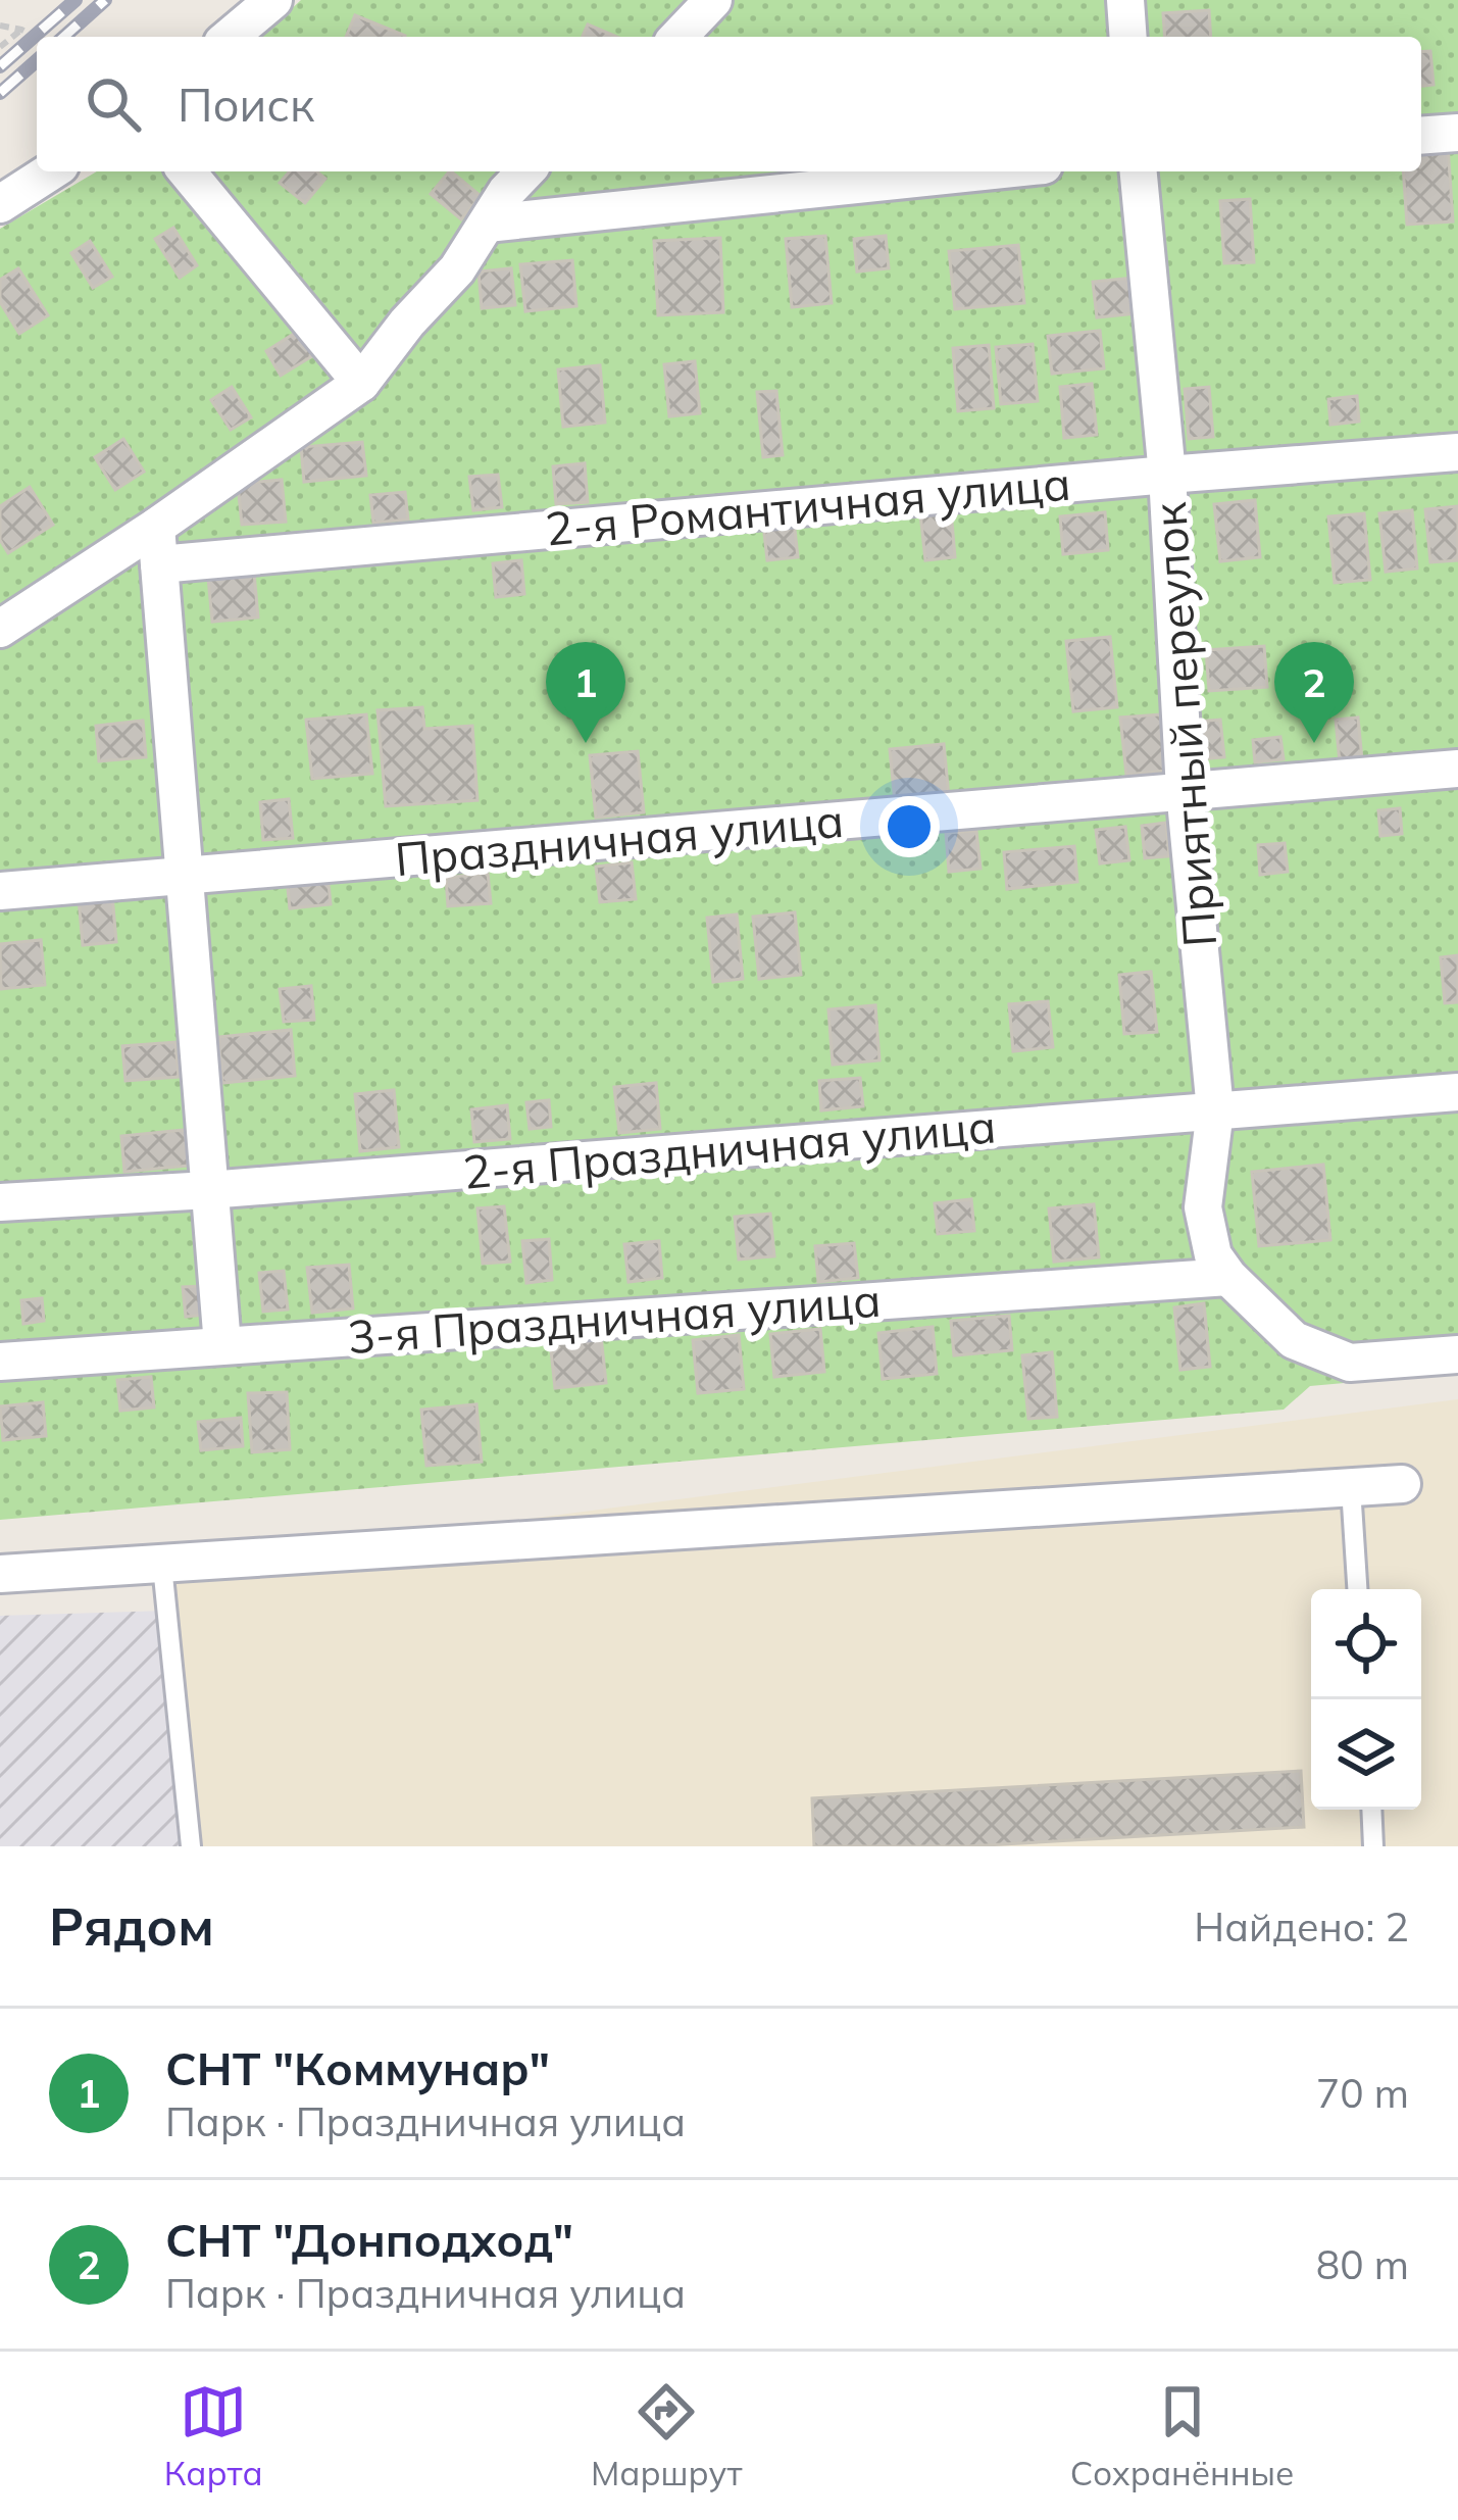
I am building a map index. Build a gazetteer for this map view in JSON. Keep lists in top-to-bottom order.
{
  "streets": {
    "street": [
      "2-я Романтичная улица",
      "Приятный переулок",
      "Праздничная улица",
      "2-я Праздничная улица",
      "3-я Праздничная улица"
    ]
  },
  "crossings": [
    ["2-я Романтичная улица", "Приятный переулок"],
    ["Приятный переулок", "Праздничная улица"],
    ["Приятный переулок", "2-я Праздничная улица"],
    ["Приятный переулок", "3-я Праздничная улица"]
  ],
  "page": {
    "search": "Поиск",
    "pins": ["1", "2"],
    "heading": ["Рядом", "Найдено: 2"],
    "list": [
      {
        "mark": "1",
        "name": "СНТ \"Коммунар\"",
        "note": "Парк · Праздничная улица",
        "value": "70 m"
      },
      {
        "mark": "2",
        "name": "СНТ \"Донподход\"",
        "note": "Парк · Праздничная улица",
        "value": "80 m"
      }
    ],
    "nav": ["Карта", "Маршрут", "Сохранённые"]
  }
}
